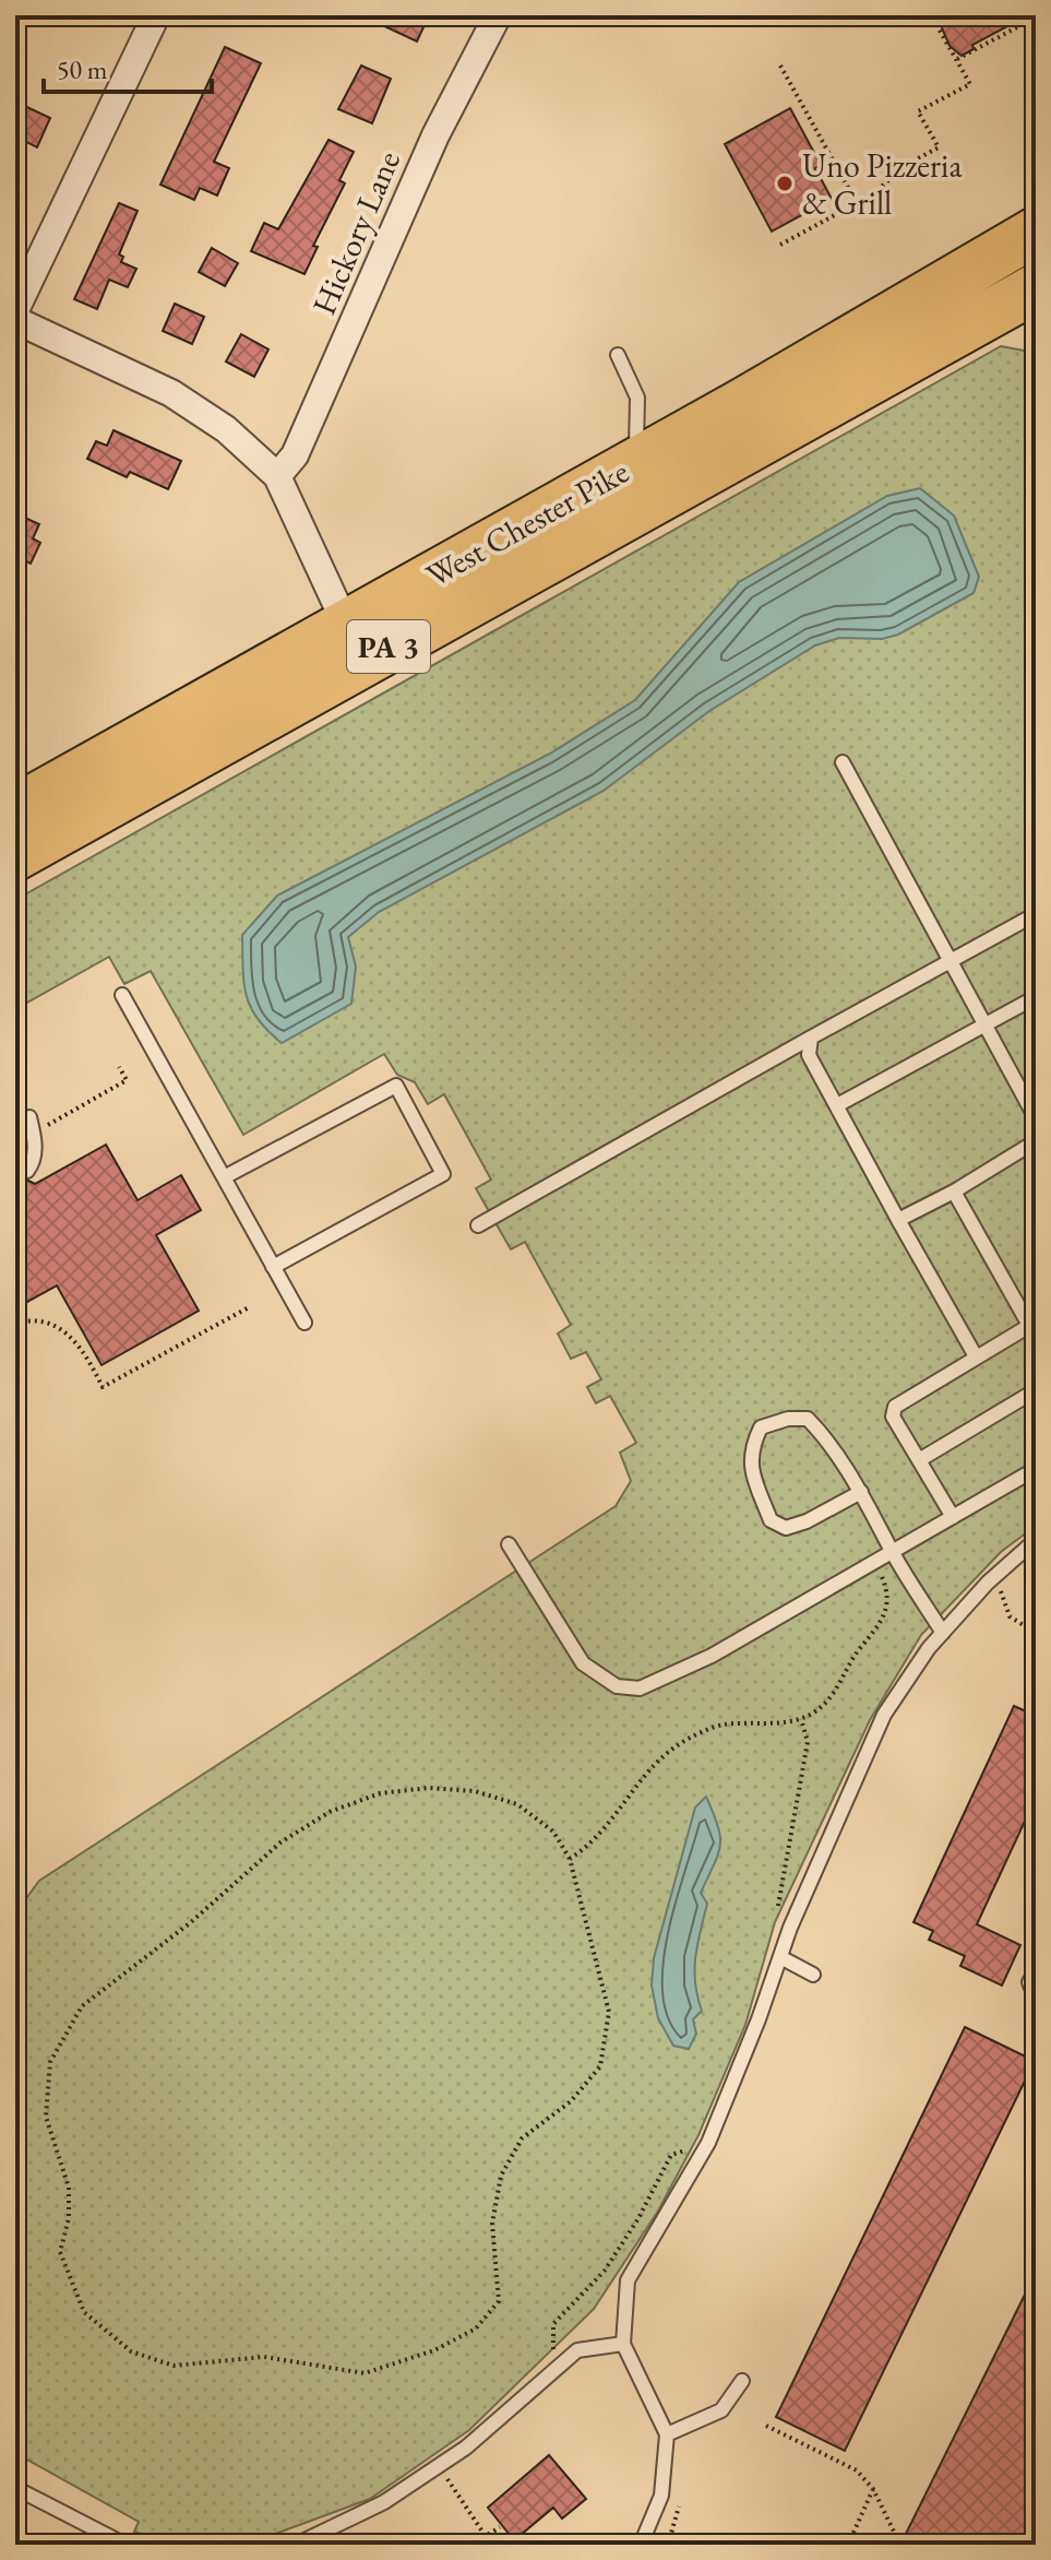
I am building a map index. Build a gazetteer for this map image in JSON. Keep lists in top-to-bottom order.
{
  "streets": {
    "highway": ["West Chester Pike", "PA 3"],
    "street": ["Hickory Lane"]
  },
  "places": ["Uno Pizzeria & Grill"],
  "scale_bar": "50 m"
}
